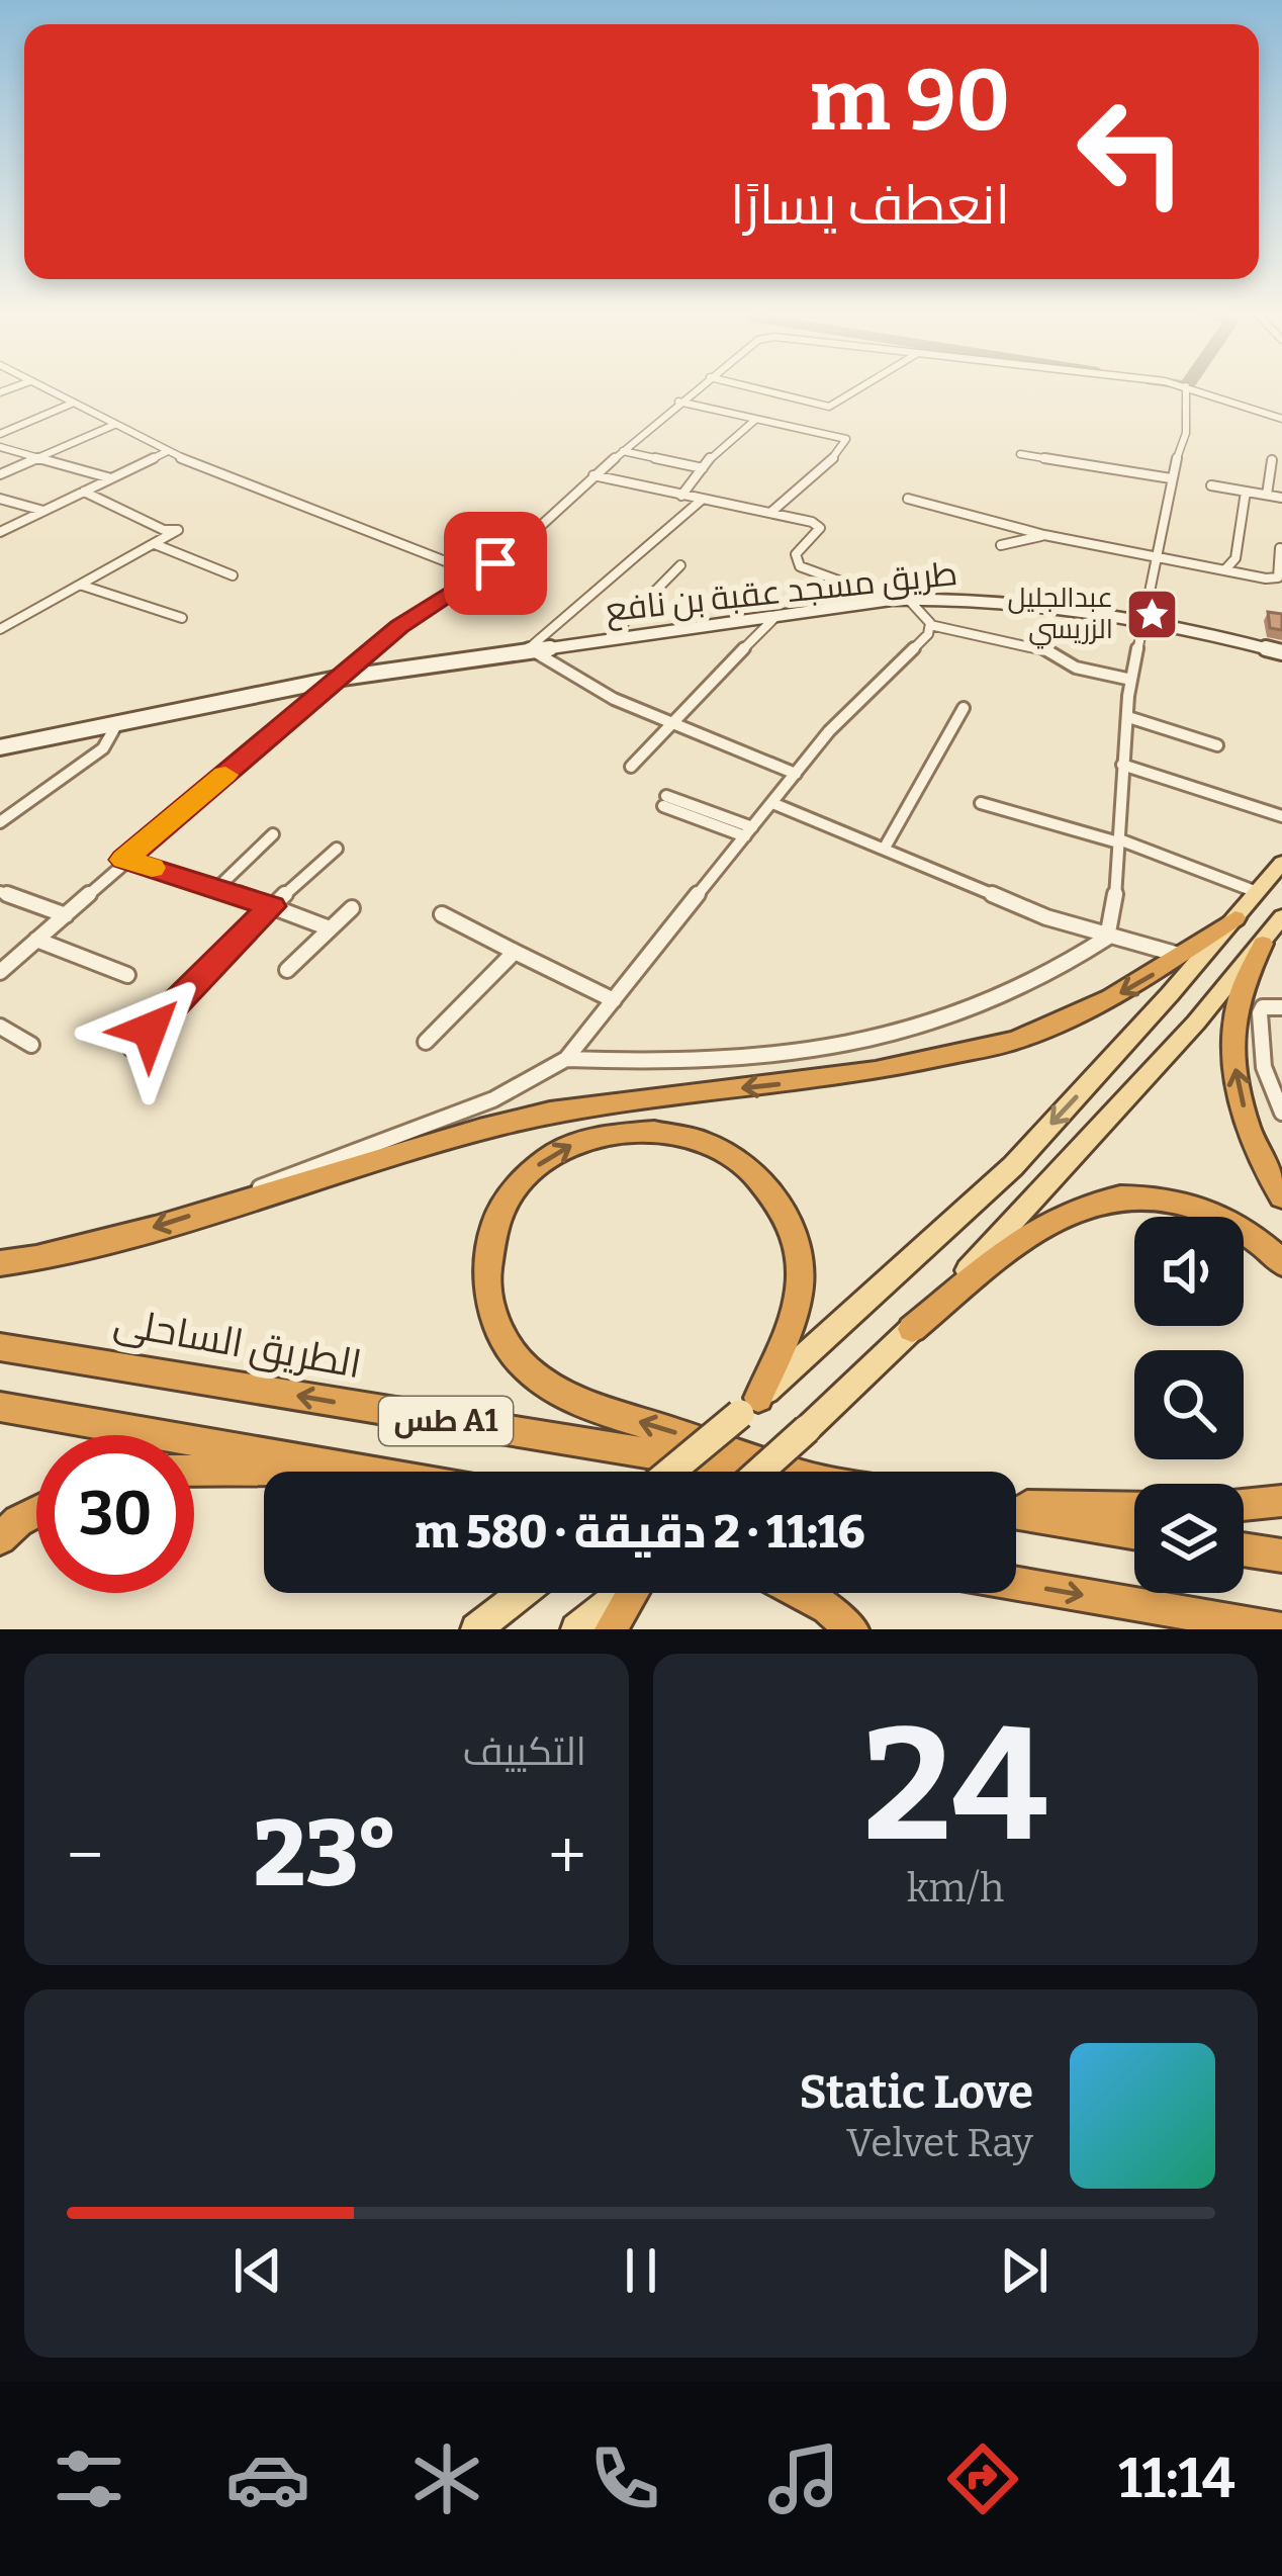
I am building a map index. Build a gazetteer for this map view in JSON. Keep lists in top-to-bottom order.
{
  "streets": {
    "highway": ["الطريق الساحلى", "طس A1"],
    "street": ["طريق مسجد عقبة بن نافع"]
  },
  "places": {
    "place": ["عبدالجليل الزريسي"]
  },
  "page": {
    "turn": ["90 m", "انعطف يسارًا"],
    "limit": "30",
    "trip": "11:16 · 2 دقيقة · 580 m",
    "tile": [
      ["24", "km/h"],
      "التكييف"
    ],
    "heat": ["−", "23°", "+"],
    "song": ["Static Love", "Velvet Ray"],
    "tabs": "11:14"
  }
}
